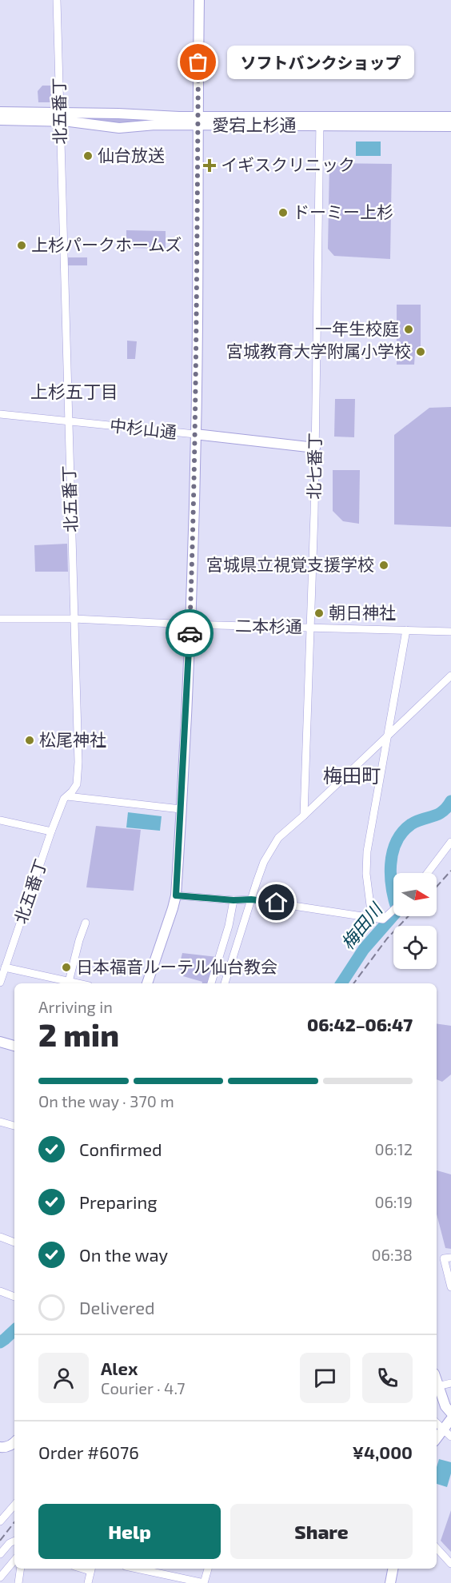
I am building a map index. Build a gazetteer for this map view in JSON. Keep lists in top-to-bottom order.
{
  "streets": {
    "street": [
      "北五番丁",
      "愛宕上杉通",
      "中杉山通",
      "北七番丁",
      "二本杉通"
    ]
  },
  "crossings": [
    ["北五番丁", "愛宕上杉通"],
    ["北五番丁", "中杉山通"],
    ["北五番丁", "二本杉通"],
    ["愛宕上杉通", "北七番丁"],
    ["中杉山通", "北七番丁"],
    ["北七番丁", "二本杉通"]
  ],
  "districts": ["上杉五丁目", "梅田町"],
  "water": ["梅田川"],
  "places": {
    "other": [
      "ソフトバンクショップ",
      "仙台放送",
      "ドーミー上杉",
      "上杉パークホームズ",
      "一年生校庭",
      "宮城教育大学附属小学校",
      "宮城県立視覚支援学校",
      "朝日神社",
      "松尾神社",
      "日本福音ルーテル仙台教会"
    ],
    "health": ["イギスクリニック"]
  },
  "north": "right",
  "page": {
    "bubble": "ソフトバンクショップ",
    "heading": ["2 min", "Arriving in", "06:42–06:47"],
    "panel": [
      "Alex",
      "Courier · 4.7",
      "Order #6076",
      "¥4,000"
    ],
    "bar": "On the way · 370 m",
    "list": [
      ["Confirmed", "06:12"],
      ["Preparing", "06:19"],
      ["On the way", "06:38"],
      "Delivered"
    ],
    "buttons": ["Help", "Share"]
  }
}
